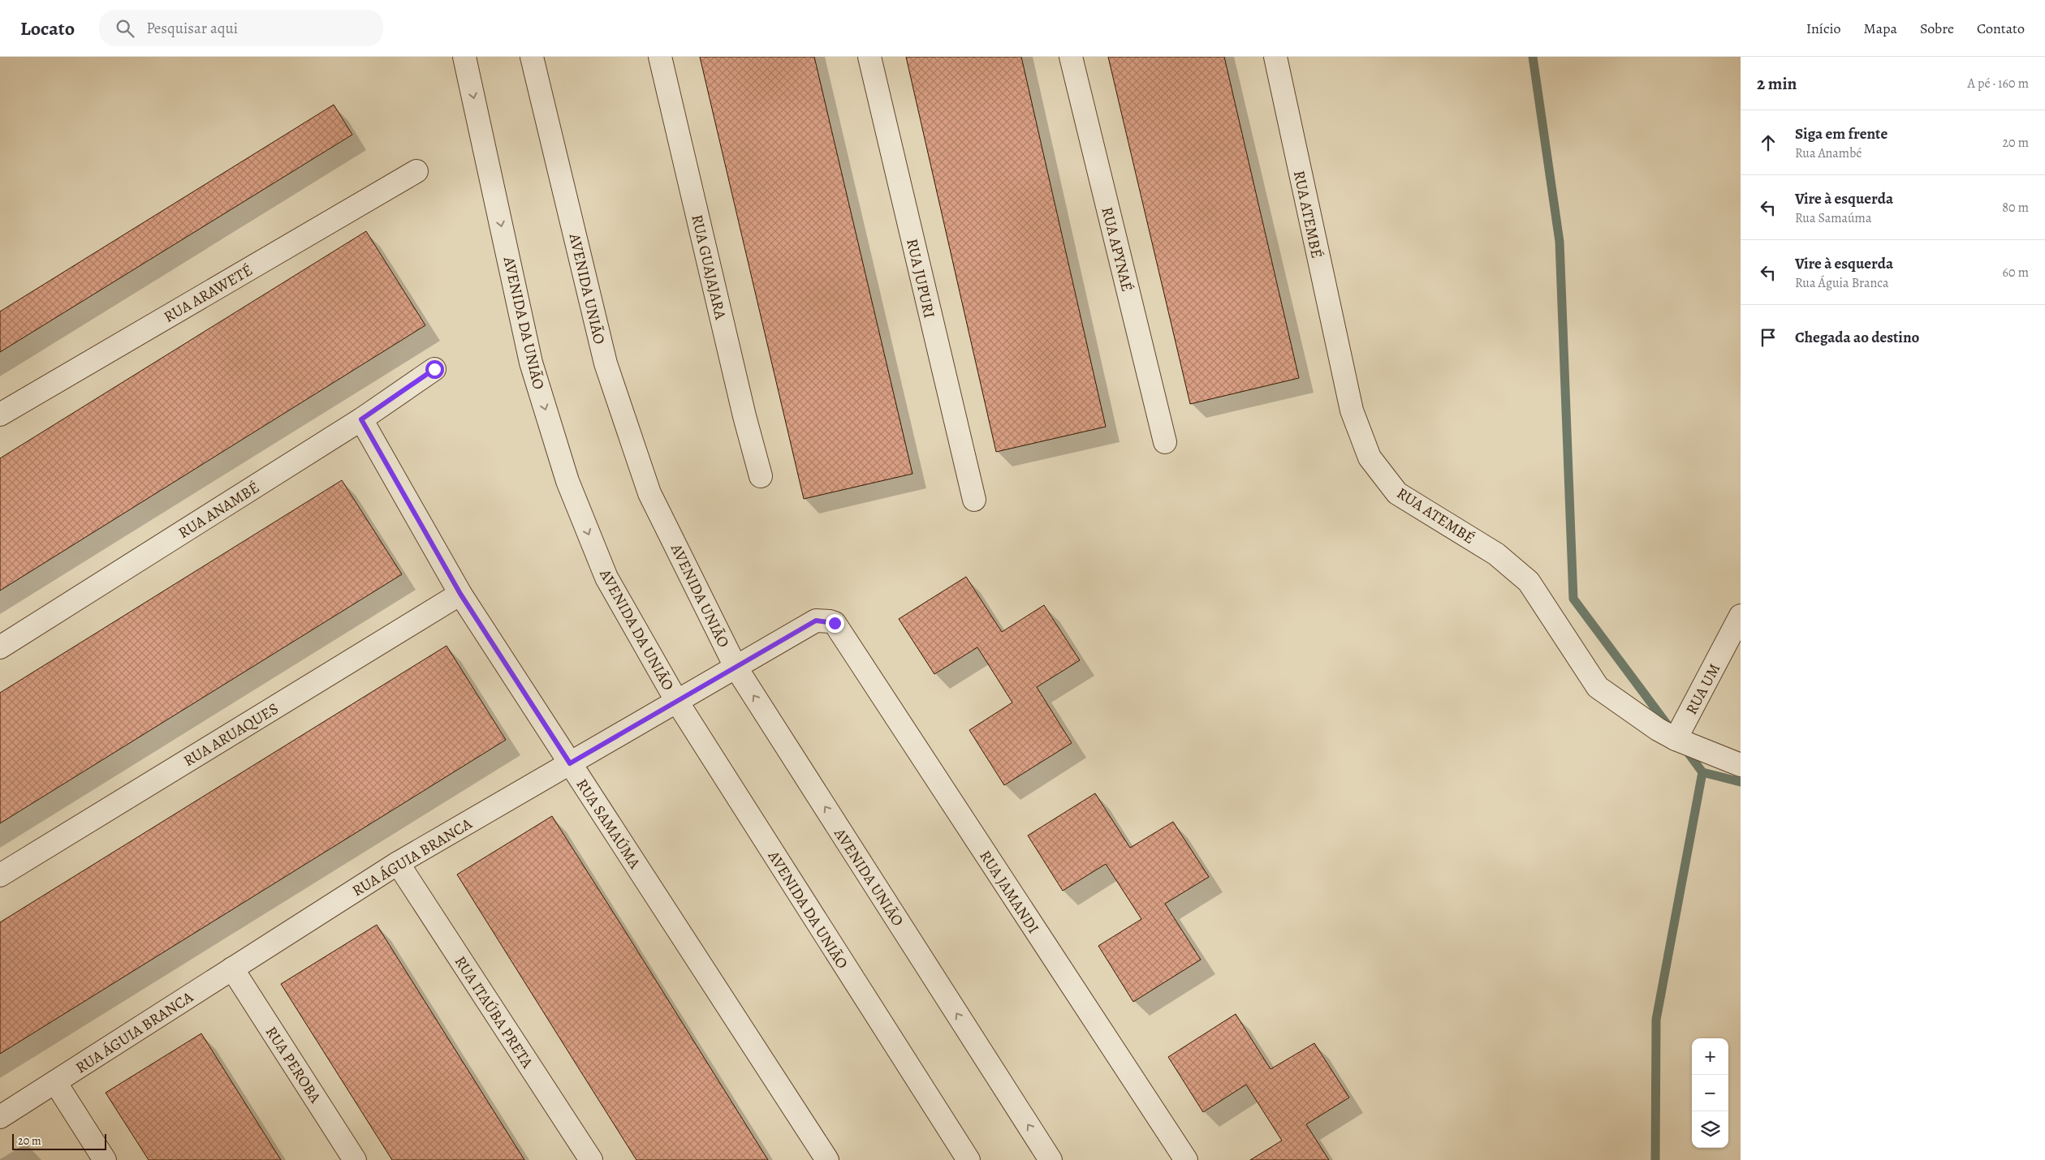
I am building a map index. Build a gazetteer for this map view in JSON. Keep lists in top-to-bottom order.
{
  "streets": {
    "street": [
      "RUA ATEMBÉ",
      "RUA APYNAÉ",
      "RUA GUAJAJARA",
      "RUA JUPURI",
      "AVENIDA UNIÃO",
      "RUA ARAWETÉ",
      "AVENIDA DA UNIÃO",
      "RUA ANAMBÉ",
      "RUA UM",
      "RUA ARUAQUES",
      "RUA SAMAÚMA",
      "RUA ÁGUIA BRANCA",
      "RUA JAMANDI",
      "RUA ITAÚBA PRETA",
      "RUA PEROBA"
    ]
  },
  "crossings": [
    ["RUA ATEMBÉ", "RUA UM"],
    ["AVENIDA UNIÃO", "RUA ÁGUIA BRANCA"],
    ["AVENIDA DA UNIÃO", "RUA ÁGUIA BRANCA"],
    ["RUA ANAMBÉ", "RUA SAMAÚMA"],
    ["RUA ARUAQUES", "RUA SAMAÚMA"],
    ["RUA SAMAÚMA", "RUA ÁGUIA BRANCA"],
    ["RUA ÁGUIA BRANCA", "RUA JAMANDI"],
    ["RUA ÁGUIA BRANCA", "RUA ITAÚBA PRETA"],
    ["RUA ÁGUIA BRANCA", "RUA PEROBA"]
  ],
  "one_way": ["AVENIDA UNIÃO", "AVENIDA DA UNIÃO"],
  "scale_bar": "20 m",
  "page": {
    "header": "Locato",
    "search": "Pesquisar aqui",
    "nav": [
      "Início",
      "Mapa",
      "Sobre",
      "Contato"
    ],
    "heading": ["2 min", "A pé · 160 m"],
    "list": [
      ["Siga em frente", "Rua Anambé", "20 m"],
      ["Vire à esquerda", "Rua Samaúma", "80 m"],
      ["Vire à esquerda", "Rua Águia Branca", "60 m"],
      "Chegada ao destino"
    ],
    "map_buttons": ["+", "−"],
    "scale": "20 m"
  }
}
